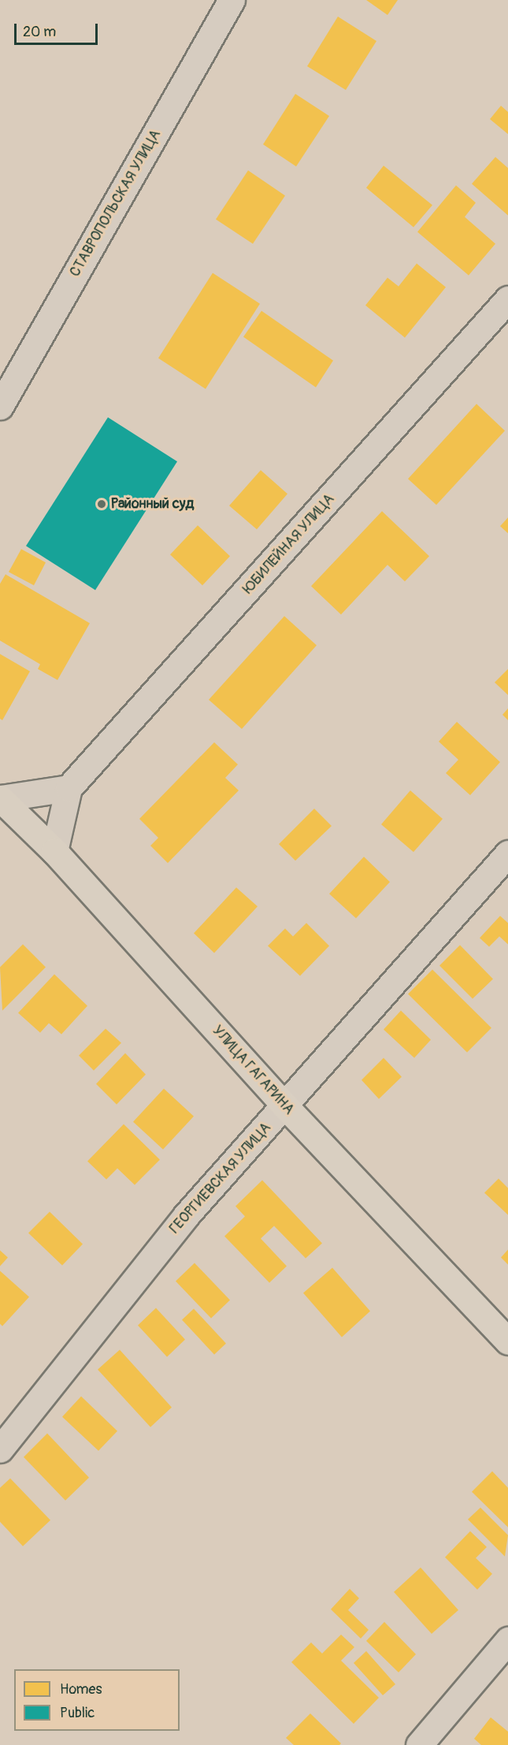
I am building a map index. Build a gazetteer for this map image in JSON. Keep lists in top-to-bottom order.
{
  "streets": {
    "main road": ["УЛИЦА ГАГАРИНА"],
    "street": ["СТАВРОПОЛЬСКАЯ УЛИЦА", "ЮБИЛЕЙНАЯ УЛИЦА", "ГЕОРГИЕВСКАЯ УЛИЦА"]
  },
  "crossings": [
    ["ЮБИЛЕЙНАЯ УЛИЦА", "УЛИЦА ГАГАРИНА"],
    ["УЛИЦА ГАГАРИНА", "ГЕОРГИЕВСКАЯ УЛИЦА"]
  ],
  "places": ["Районный суд"],
  "legend": ["Homes", "Public"],
  "scale_bar": "20 m"
}
